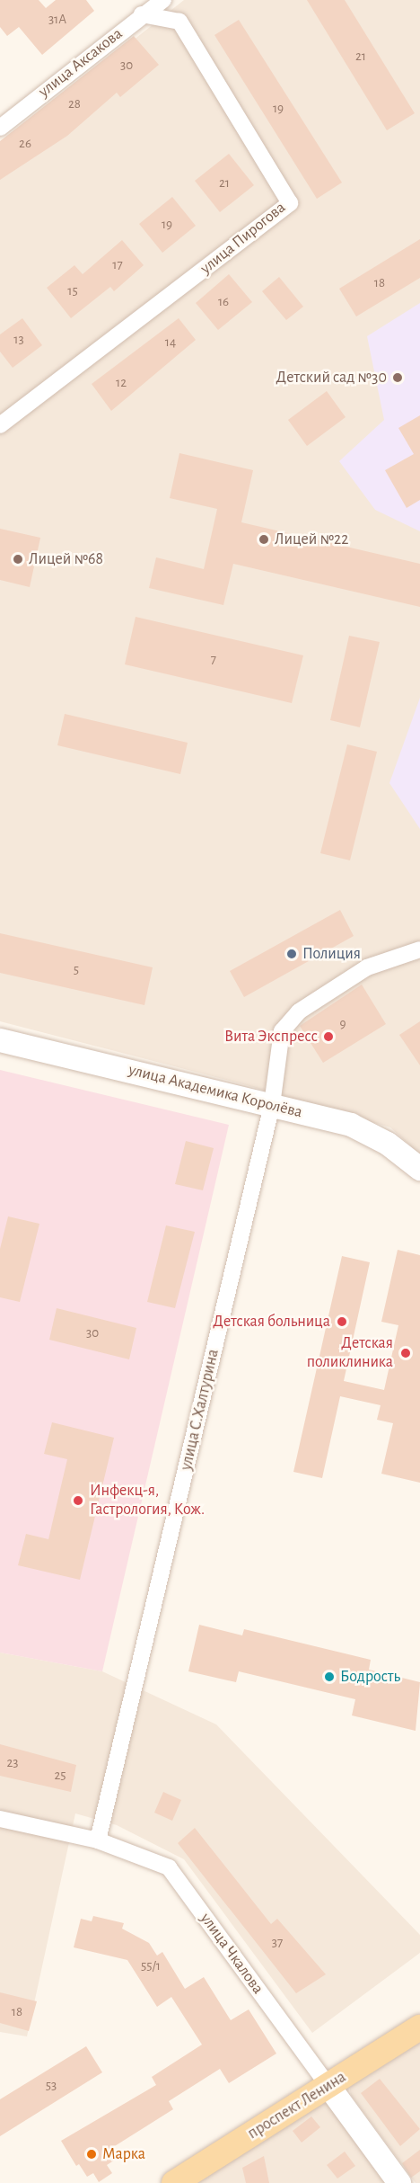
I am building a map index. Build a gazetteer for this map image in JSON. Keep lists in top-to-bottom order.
{
  "streets": {
    "main road": ["проспект Ленина"],
    "street": [
      "улица Аксакова",
      "улица Пирогова",
      "улица Академика Королёва",
      "улица С.Халтурина",
      "улица Чкалова"
    ]
  },
  "crossings": [
    ["улица Аксакова", "улица Пирогова"],
    ["улица Академика Королёва", "улица С.Халтурина"],
    ["улица С.Халтурина", "улица Чкалова"],
    ["улица Чкалова", "проспект Ленина"]
  ],
  "places": [
    "Детский сад №30",
    "Лицей №22",
    "Лицей №68",
    "Полиция",
    "Вита Экспресс",
    "Детская больница",
    "Детская поликлиника",
    "Инфекц-я, Гастрология, Кож.",
    "Бодрость",
    "Марка"
  ],
  "house_numbers": [
    "31А",
    "21",
    "30",
    "28",
    "19",
    "26",
    "21",
    "19",
    "17",
    "18",
    "15",
    "16",
    "13",
    "14",
    "12",
    "7",
    "5",
    "9",
    "30",
    "23",
    "25",
    "37",
    "55/1",
    "18",
    "53"
  ]
}
